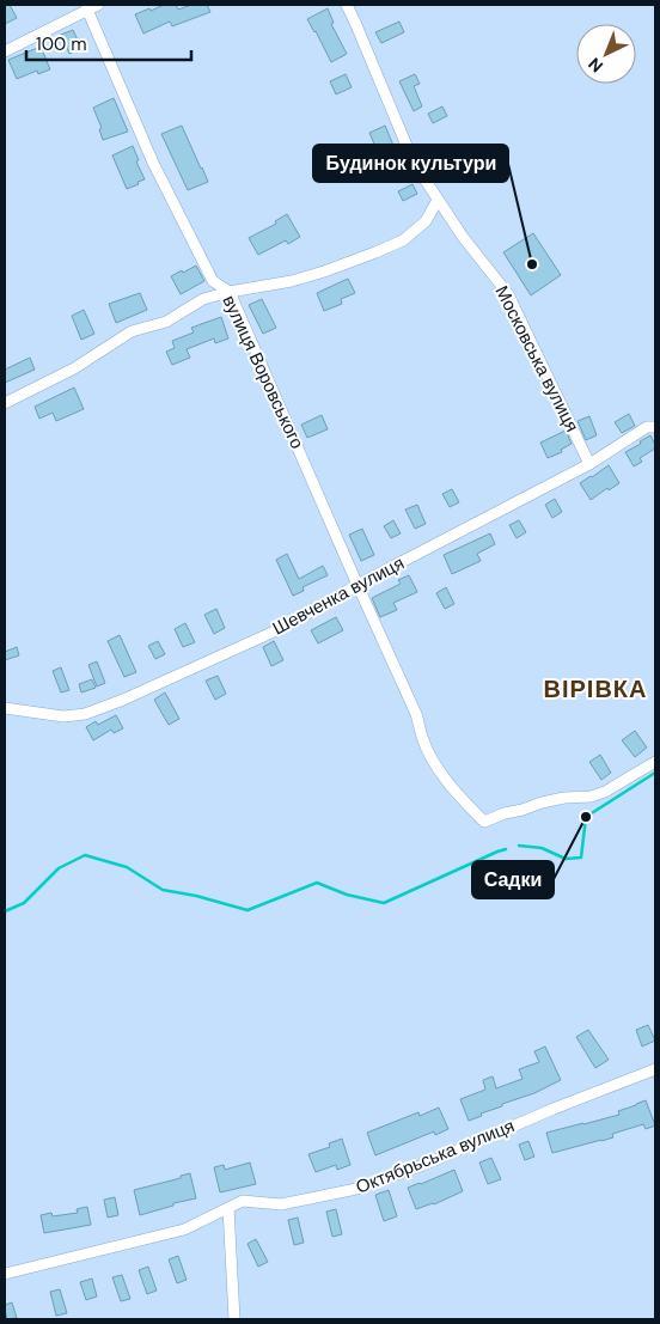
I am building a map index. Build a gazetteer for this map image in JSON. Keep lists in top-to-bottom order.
{
  "streets": {
    "street": [
      "Московська вулиця",
      "вулиця Воровського",
      "Шевченка вулиця",
      "Октябрьська вулиця"
    ]
  },
  "crossings": [
    ["Московська вулиця", "Шевченка вулиця"],
    ["вулиця Воровського", "Шевченка вулиця"]
  ],
  "districts": ["ВІРІВКА"],
  "places": ["Будинок культури", "Садки"],
  "scale_bar": "100 m",
  "north": "bottom left"
}
